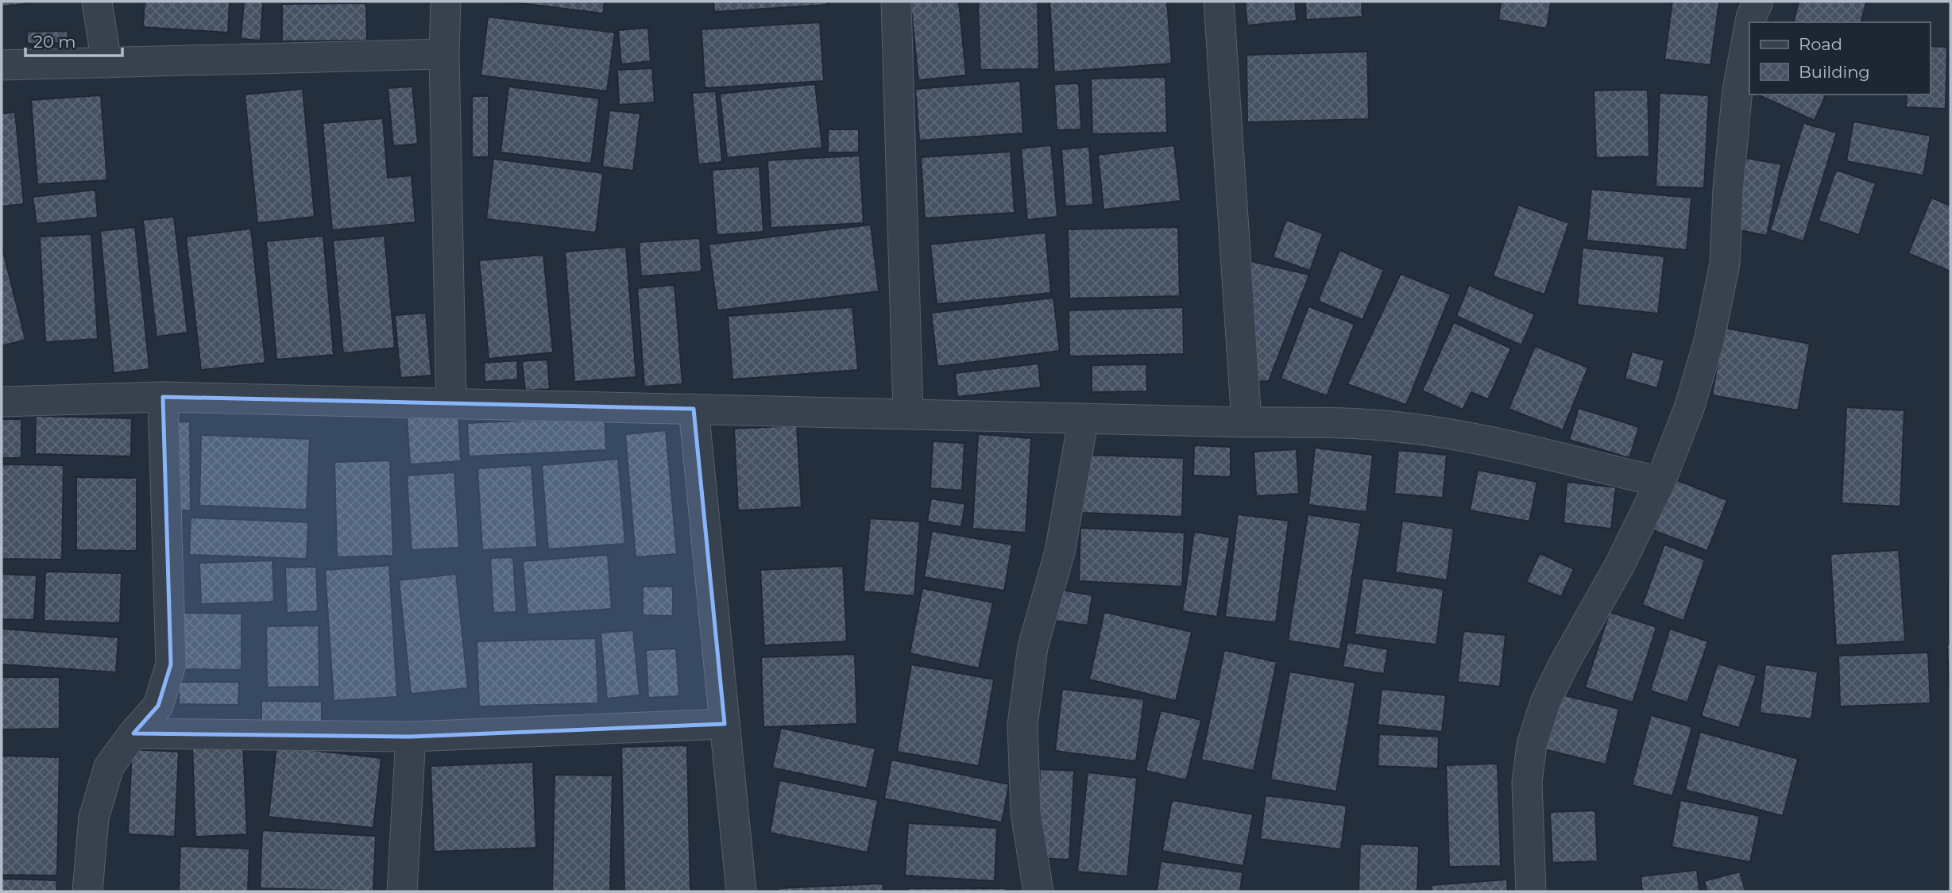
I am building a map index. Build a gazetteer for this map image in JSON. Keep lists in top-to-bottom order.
{
  "legend": ["Road", "Building"],
  "scale_bar": "20 m"
}
